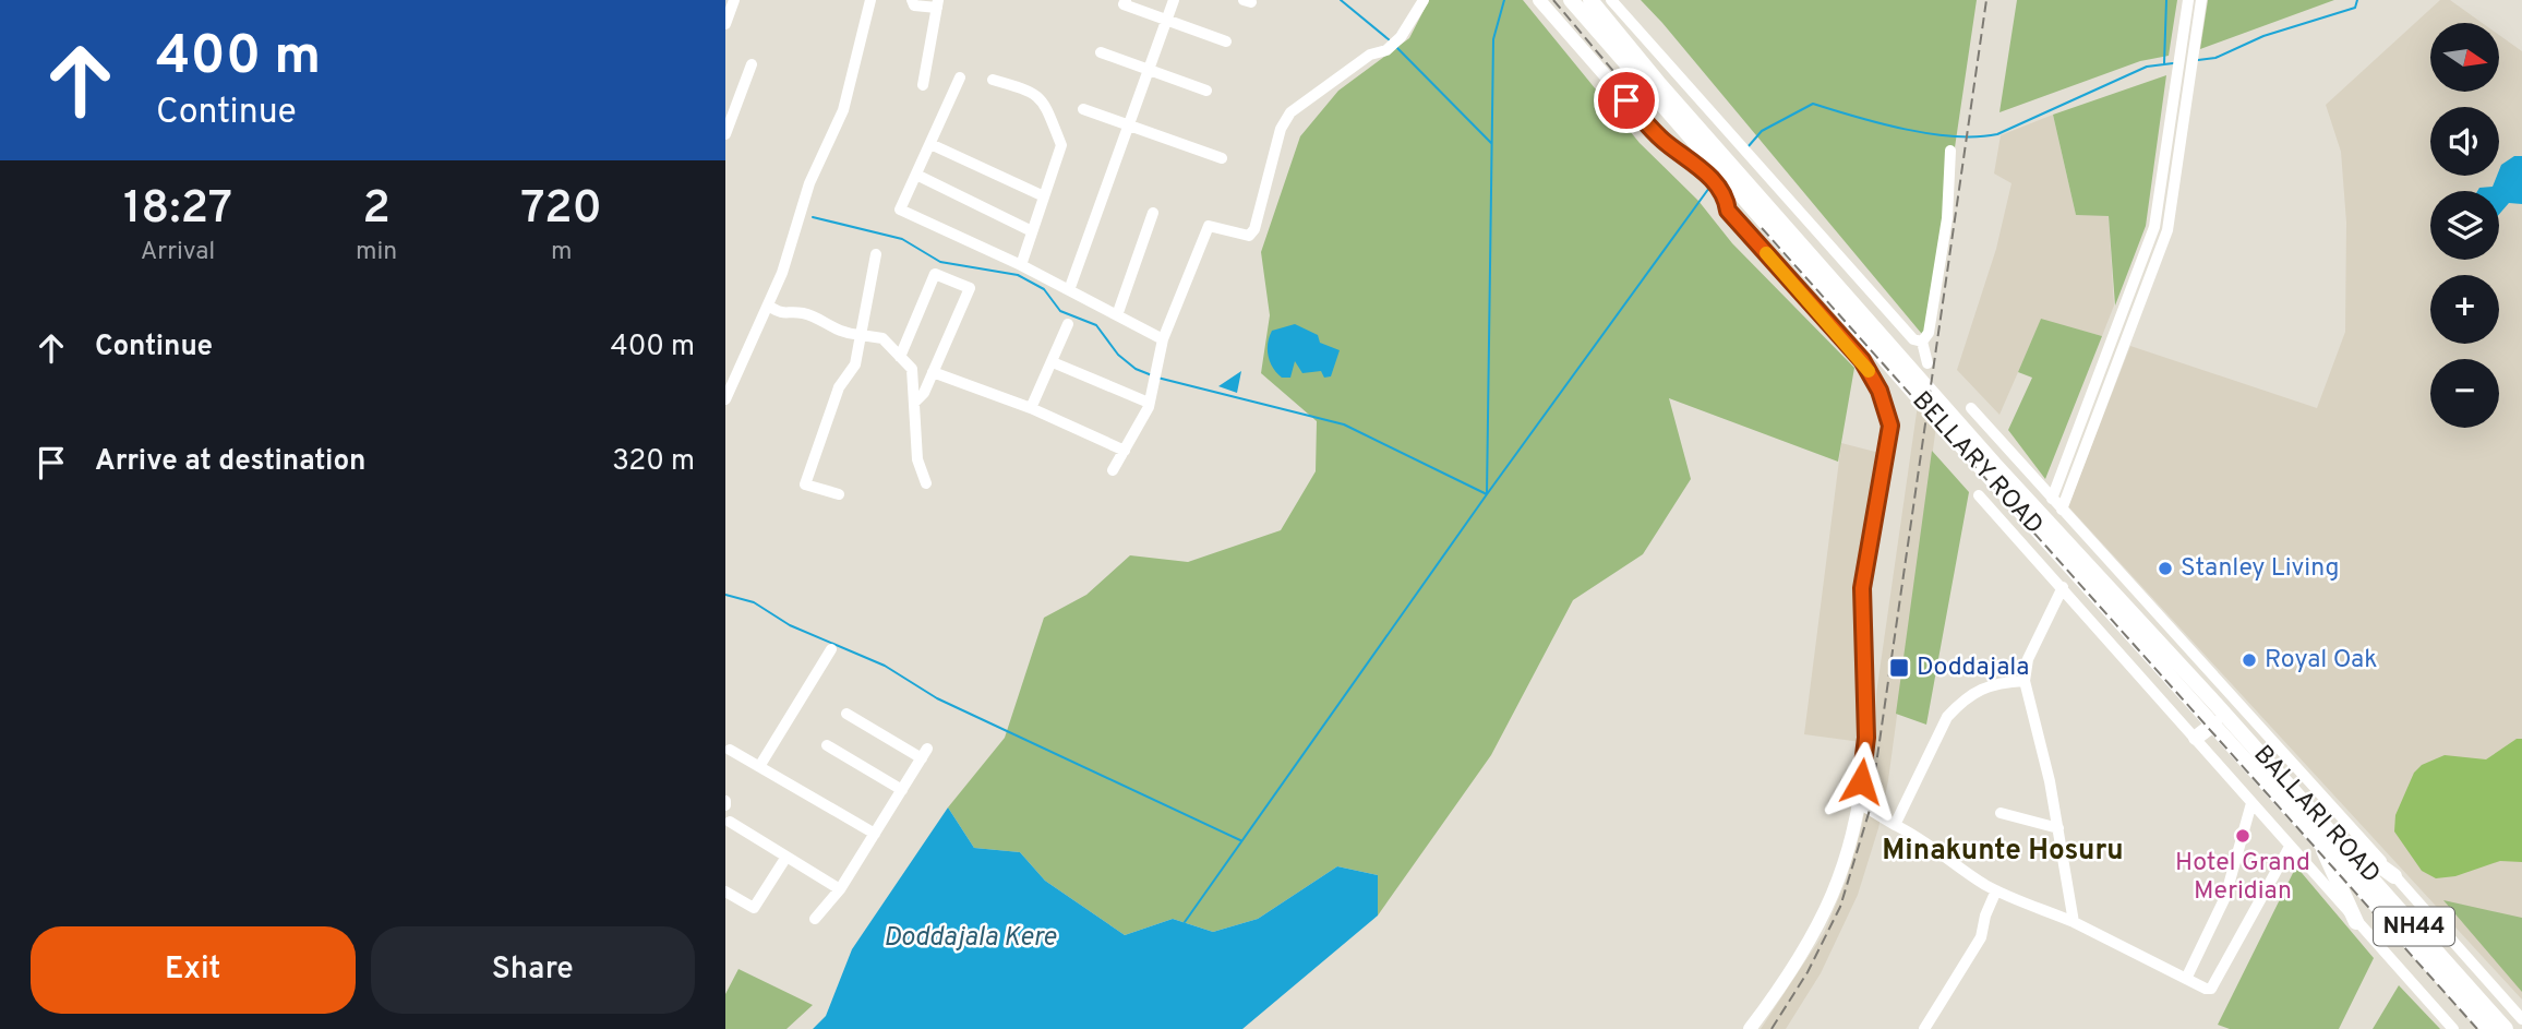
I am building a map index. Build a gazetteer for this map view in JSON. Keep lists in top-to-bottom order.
{
  "streets": {
    "highway": ["BELLARY ROAD", "BALLARI ROAD", "NH44"]
  },
  "crossings": [
    ["BELLARY ROAD", "BALLARI ROAD"]
  ],
  "districts": ["Minakunte Hosuru"],
  "water": ["Doddajala Kere"],
  "places": {
    "other": ["Stanley Living", "Royal Oak", "Hotel Grand Meridian"],
    "transit": ["Doddajala"]
  },
  "north": "right",
  "page": {
    "turn": ["400 m", "Continue"],
    "map_buttons": ["+", "−"],
    "eta": [
      "18:27",
      "Arrival",
      "2",
      "min",
      "720",
      "m"
    ],
    "list": [
      {
        "name": "Continue",
        "value": "400 m"
      },
      {
        "name": "Arrive at destination",
        "value": "320 m"
      }
    ],
    "buttons": ["Exit", "Share"]
  }
}
